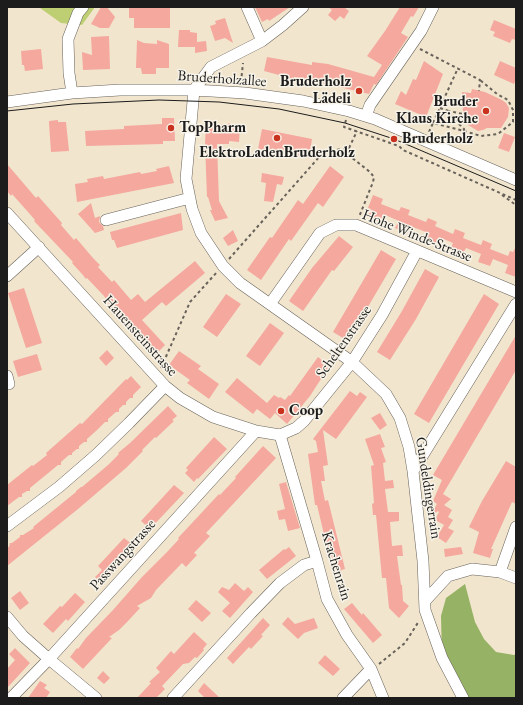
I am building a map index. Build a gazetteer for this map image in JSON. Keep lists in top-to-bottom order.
{
  "streets": {
    "street": [
      "Bruderholzallee",
      "Hohe Winde-Strasse",
      "Hauensteinstrasse",
      "Scheltenstrasse",
      "Gundeldingerrain",
      "Passwangstrasse",
      "Krachenrain"
    ]
  },
  "crossings": [
    ["Bruderholzallee", "Gundeldingerrain"],
    ["Hohe Winde-Strasse", "Scheltenstrasse"],
    ["Hohe Winde-Strasse", "Gundeldingerrain"],
    ["Hauensteinstrasse", "Scheltenstrasse"],
    ["Hauensteinstrasse", "Passwangstrasse"],
    ["Hauensteinstrasse", "Krachenrain"],
    ["Scheltenstrasse", "Gundeldingerrain"],
    ["Scheltenstrasse", "Krachenrain"]
  ],
  "places": [
    "Bruderholz Lädeli",
    "Bruder Klaus Kirche",
    "TopPharm",
    "ElektroLadenBruderholz",
    "Bruderholz",
    "Coop"
  ]
}
